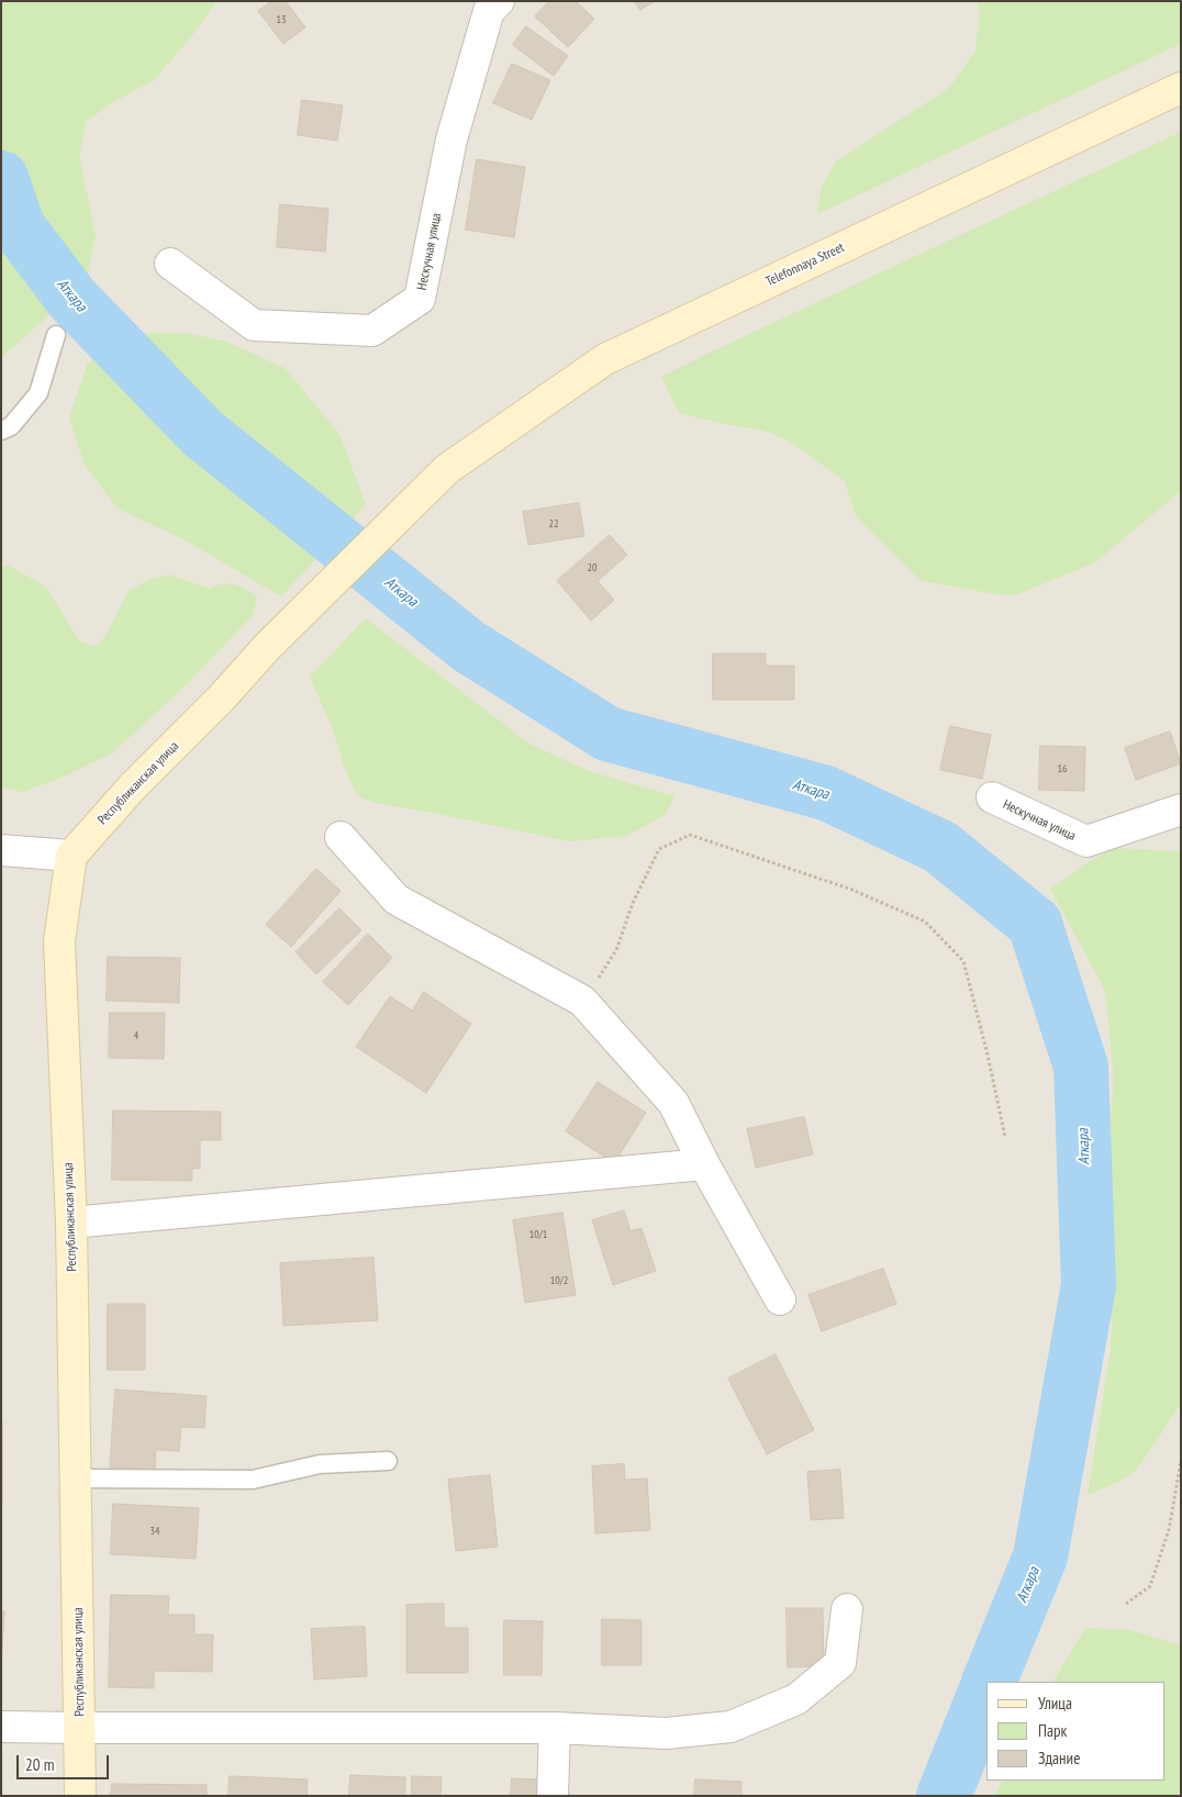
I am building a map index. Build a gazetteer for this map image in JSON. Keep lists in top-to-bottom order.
{
  "streets": {
    "street": ["Нескучная улица", "Telefonnaya Street", "Республиканская улица"]
  },
  "crossings": [
    ["Telefonnaya Street", "Республиканская улица"]
  ],
  "water": ["Аткара"],
  "house_numbers": [
    "13",
    "22",
    "20",
    "16",
    "4",
    "10/1",
    "10/2",
    "34"
  ],
  "legend": ["Улица", "Парк", "Здание"],
  "scale_bar": "20 m"
}
